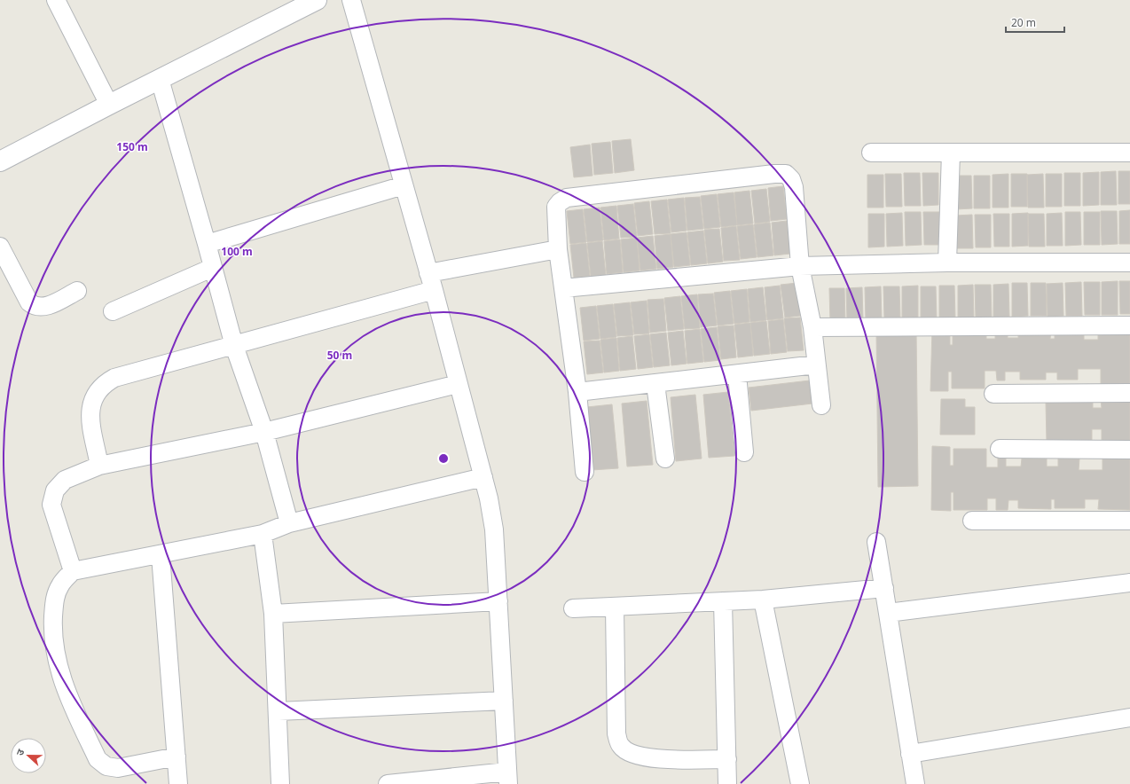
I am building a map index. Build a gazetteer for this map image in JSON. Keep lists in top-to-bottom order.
{
  "scale_bar": "20 m",
  "north": "left",
  "rings": ["150 m", "100 m", "50 m"]
}
